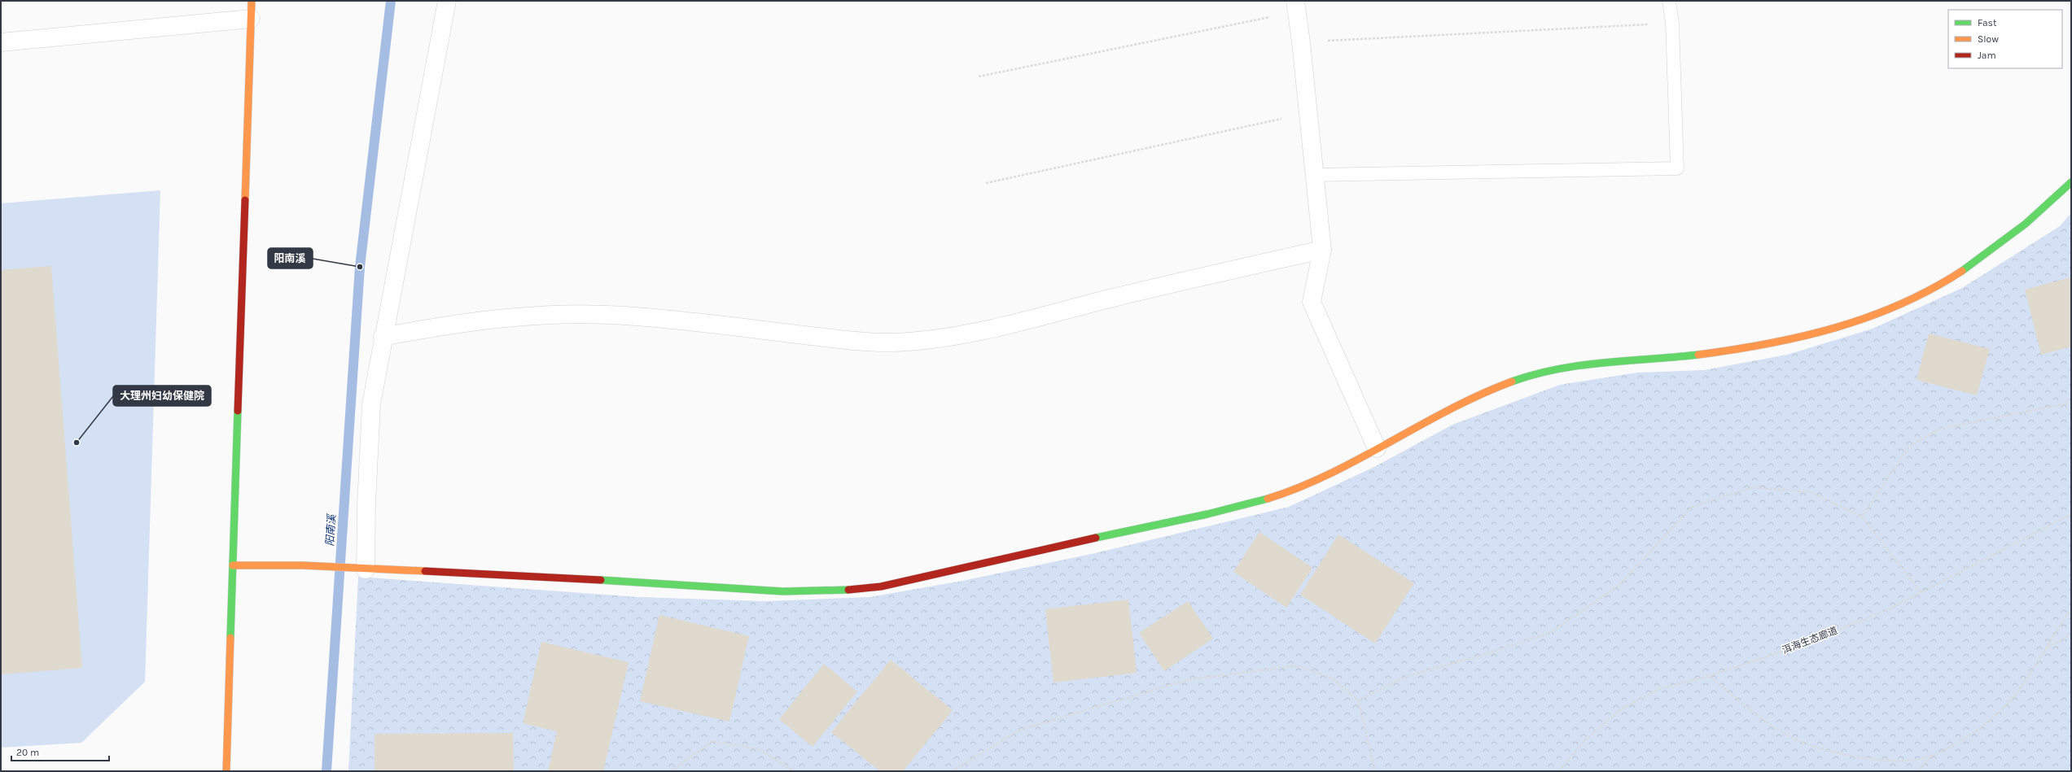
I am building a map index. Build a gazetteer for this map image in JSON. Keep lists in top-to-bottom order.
{
  "streets": {
    "path": ["洱海生态廊道"]
  },
  "water": ["阳南溪"],
  "places": ["阳南溪", "大理州妇幼保健院"],
  "legend": ["Fast", "Slow", "Jam"],
  "scale_bar": "20 m"
}
